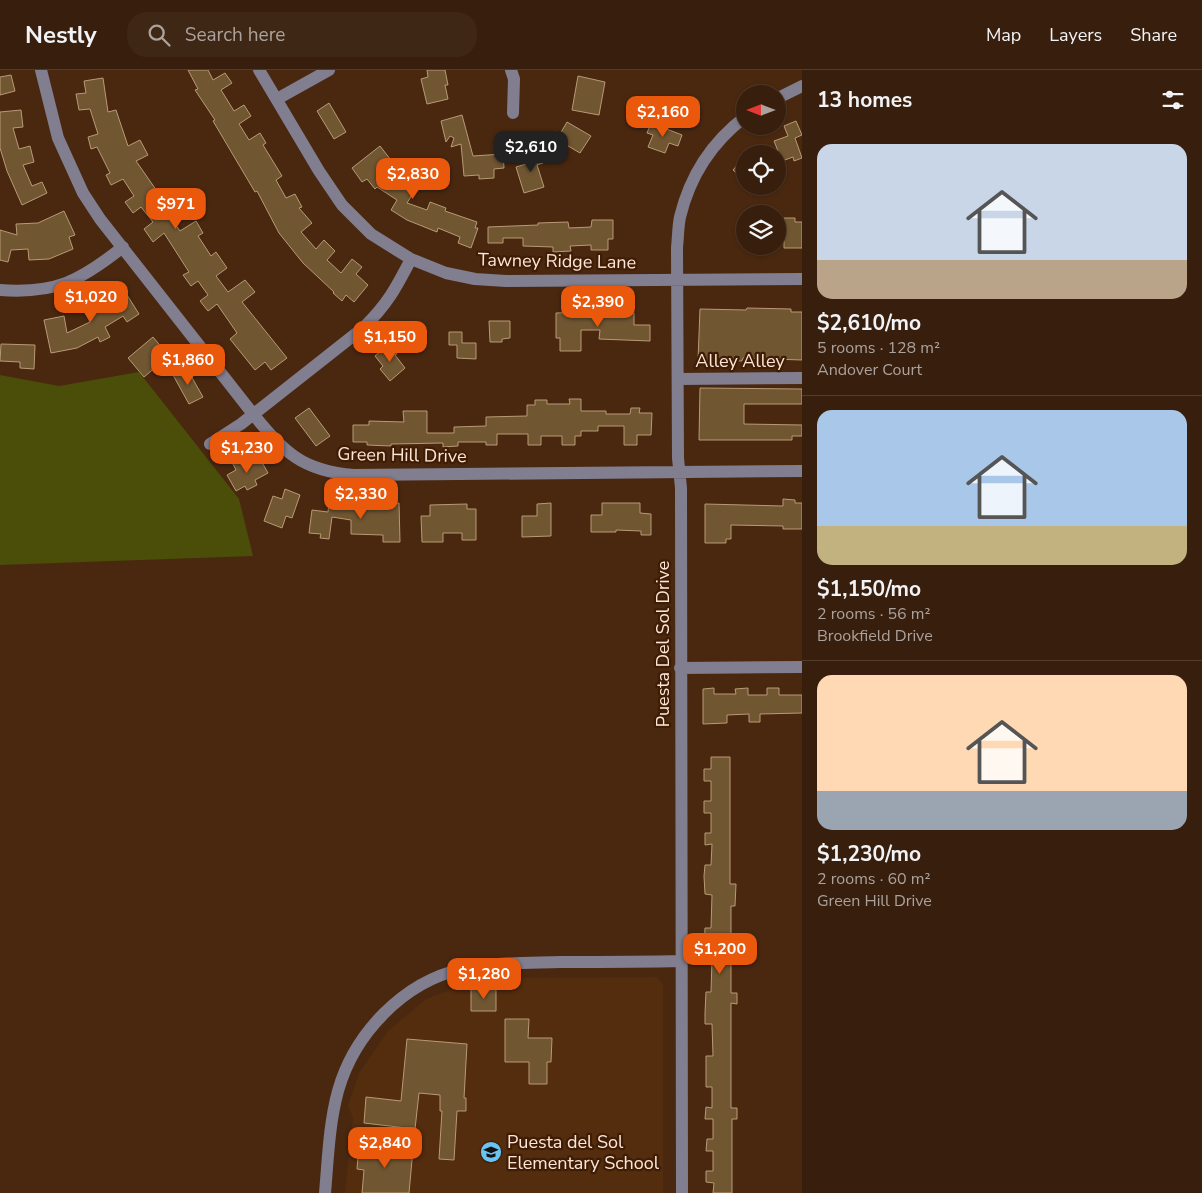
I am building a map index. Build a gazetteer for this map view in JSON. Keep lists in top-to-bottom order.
{
  "streets": {
    "street": [
      "Tawney Ridge Lane",
      "Alley Alley",
      "Green Hill Drive",
      "Puesta Del Sol Drive"
    ]
  },
  "crossings": [
    ["Tawney Ridge Lane", "Puesta Del Sol Drive"],
    ["Alley Alley", "Puesta Del Sol Drive"],
    ["Green Hill Drive", "Puesta Del Sol Drive"]
  ],
  "places": {
    "school or university": ["Puesta del Sol Elementary School"]
  },
  "north": "left",
  "page": {
    "header": "Nestly",
    "search": "Search here",
    "nav": ["Map", "Layers", "Share"],
    "heading": "13 homes",
    "price": [
      "$2,160",
      "$2,610",
      "$2,830",
      "$971",
      "$1,020",
      "$2,390",
      "$1,150",
      "$1,860",
      "$1,230",
      "$2,330",
      "$1,200",
      "$1,280",
      "$2,840"
    ],
    "list": [
      {
        "name": "$2,610/mo",
        "note": "5 rooms · 128 m² · Andover Court"
      },
      {
        "name": "$1,150/mo",
        "note": "2 rooms · 56 m² · Brookfield Drive"
      },
      {
        "name": "$1,230/mo",
        "note": "2 rooms · 60 m² · Green Hill Drive"
      }
    ]
  }
}
